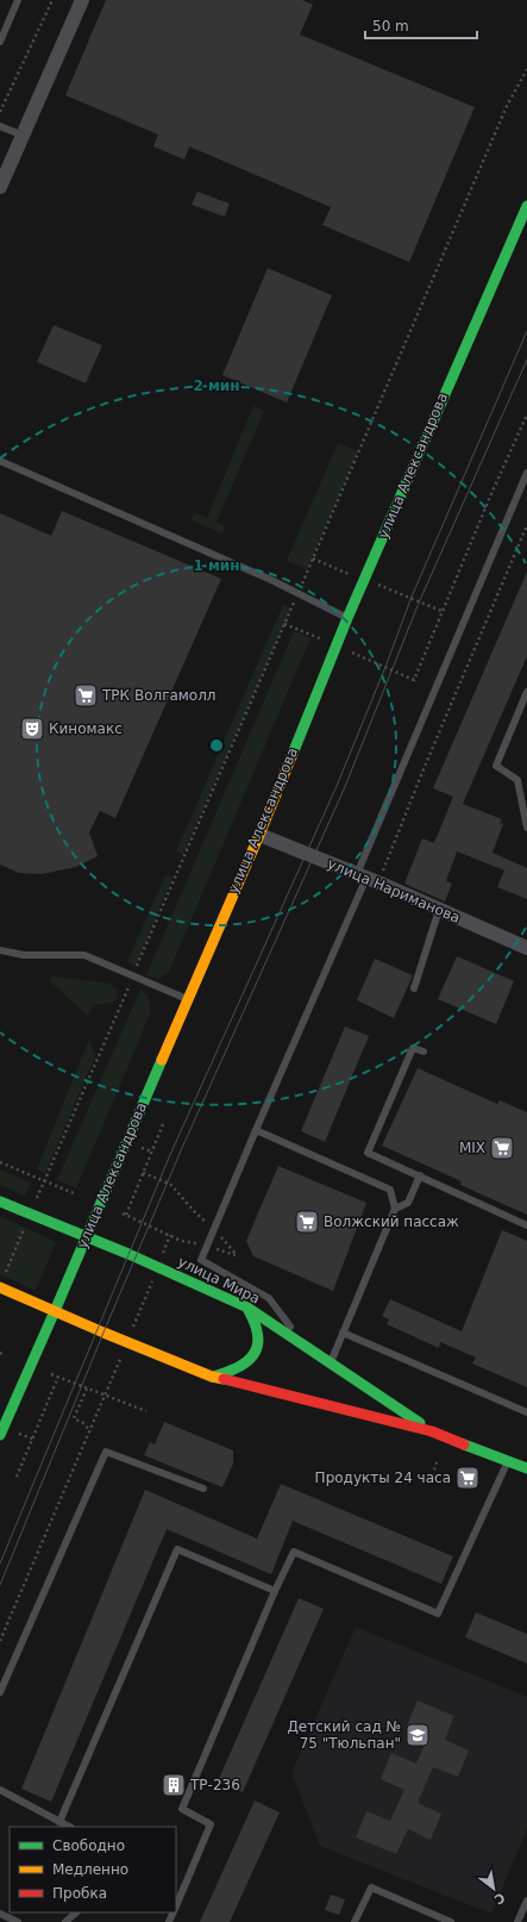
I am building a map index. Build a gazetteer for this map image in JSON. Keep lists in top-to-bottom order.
{
  "streets": {
    "main road": ["улица Александрова", "улица Мира"],
    "street": ["улица Нариманова"]
  },
  "crossings": [
    ["улица Александрова", "улица Нариманова"],
    ["улица Александрова", "улица Мира"]
  ],
  "places": {
    "supermarket": [
      "ТРК Волгамолл",
      "MIX",
      "Волжский пассаж",
      "Продукты 24 часа"
    ],
    "theatre": ["Киномакс"],
    "school or university": ["Детский сад № 75 \"Тюльпан\""],
    "building": ["ТР-236"]
  },
  "legend": ["Свободно", "Медленно", "Пробка"],
  "scale_bar": "50 m",
  "north": "bottom right",
  "rings": ["2 мин", "1 мин"]
}
